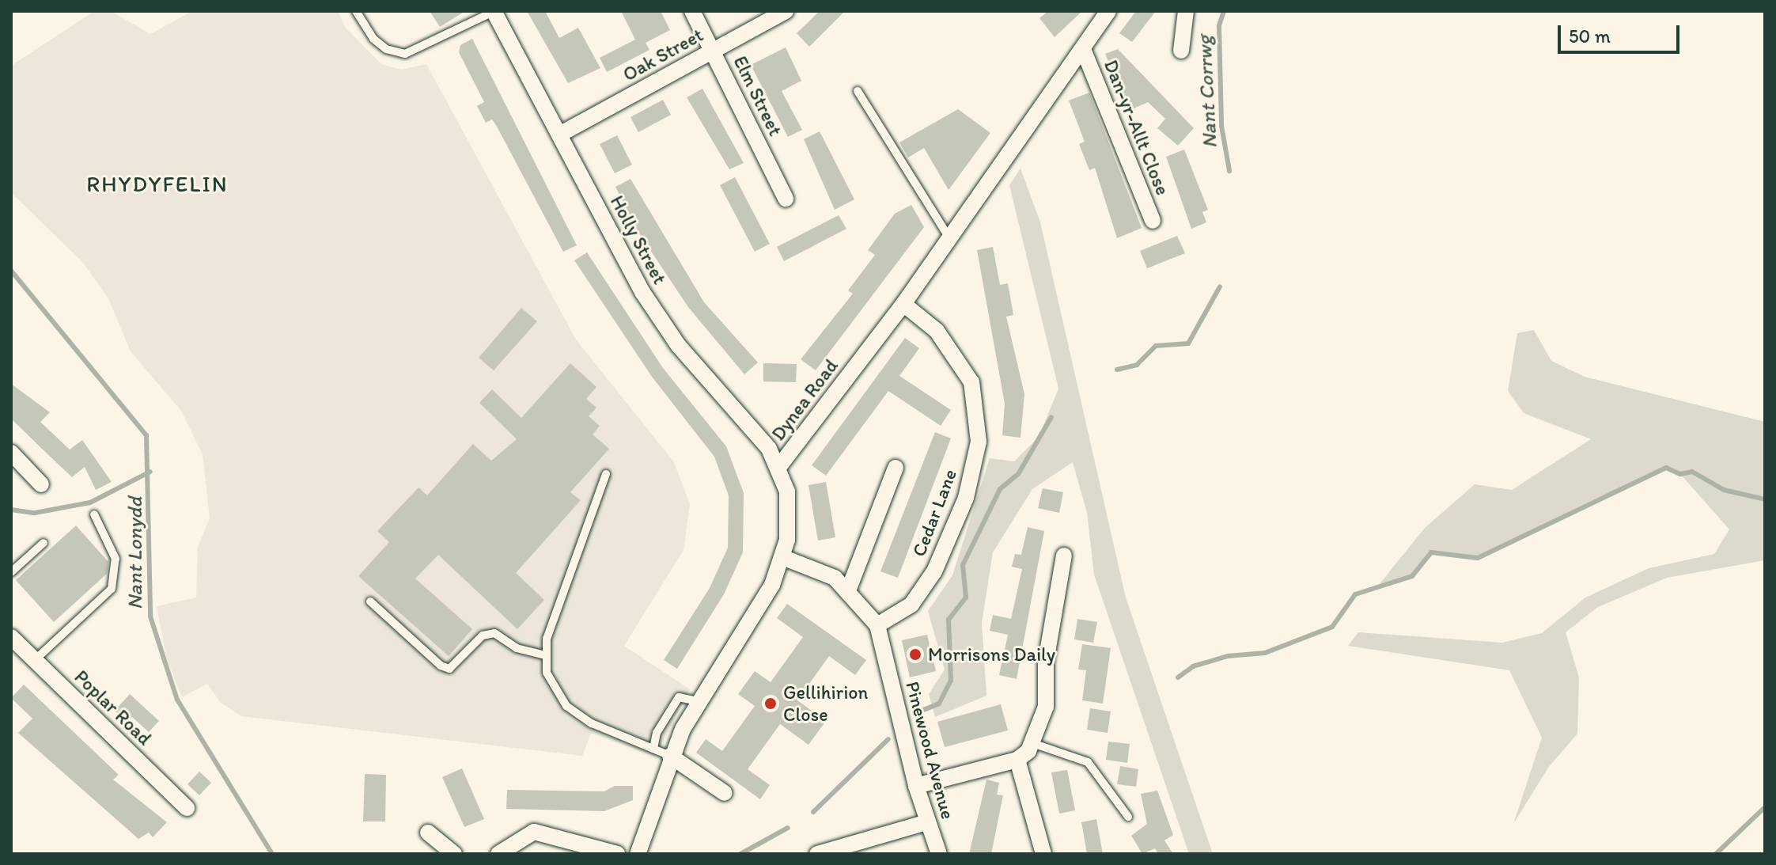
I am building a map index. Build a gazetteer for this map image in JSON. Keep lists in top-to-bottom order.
{
  "streets": {
    "street": [
      "Oak Street",
      "Elm Street",
      "Dan-yr-Allt Close",
      "Holly Street",
      "Dynea Road",
      "Cedar Lane",
      "Poplar Road",
      "Pinewood Avenue"
    ]
  },
  "crossings": [
    ["Oak Street", "Elm Street"],
    ["Oak Street", "Holly Street"],
    ["Dan-yr-Allt Close", "Dynea Road"],
    ["Holly Street", "Dynea Road"],
    ["Dynea Road", "Cedar Lane"],
    ["Dynea Road", "Pinewood Avenue"],
    ["Cedar Lane", "Pinewood Avenue"]
  ],
  "districts": ["RHYDYFELIN"],
  "water": ["Nant Corrwg", "Nant Lonydd"],
  "places": ["Morrisons Daily", "Gellihirion Close"],
  "scale_bar": "50 m"
}
